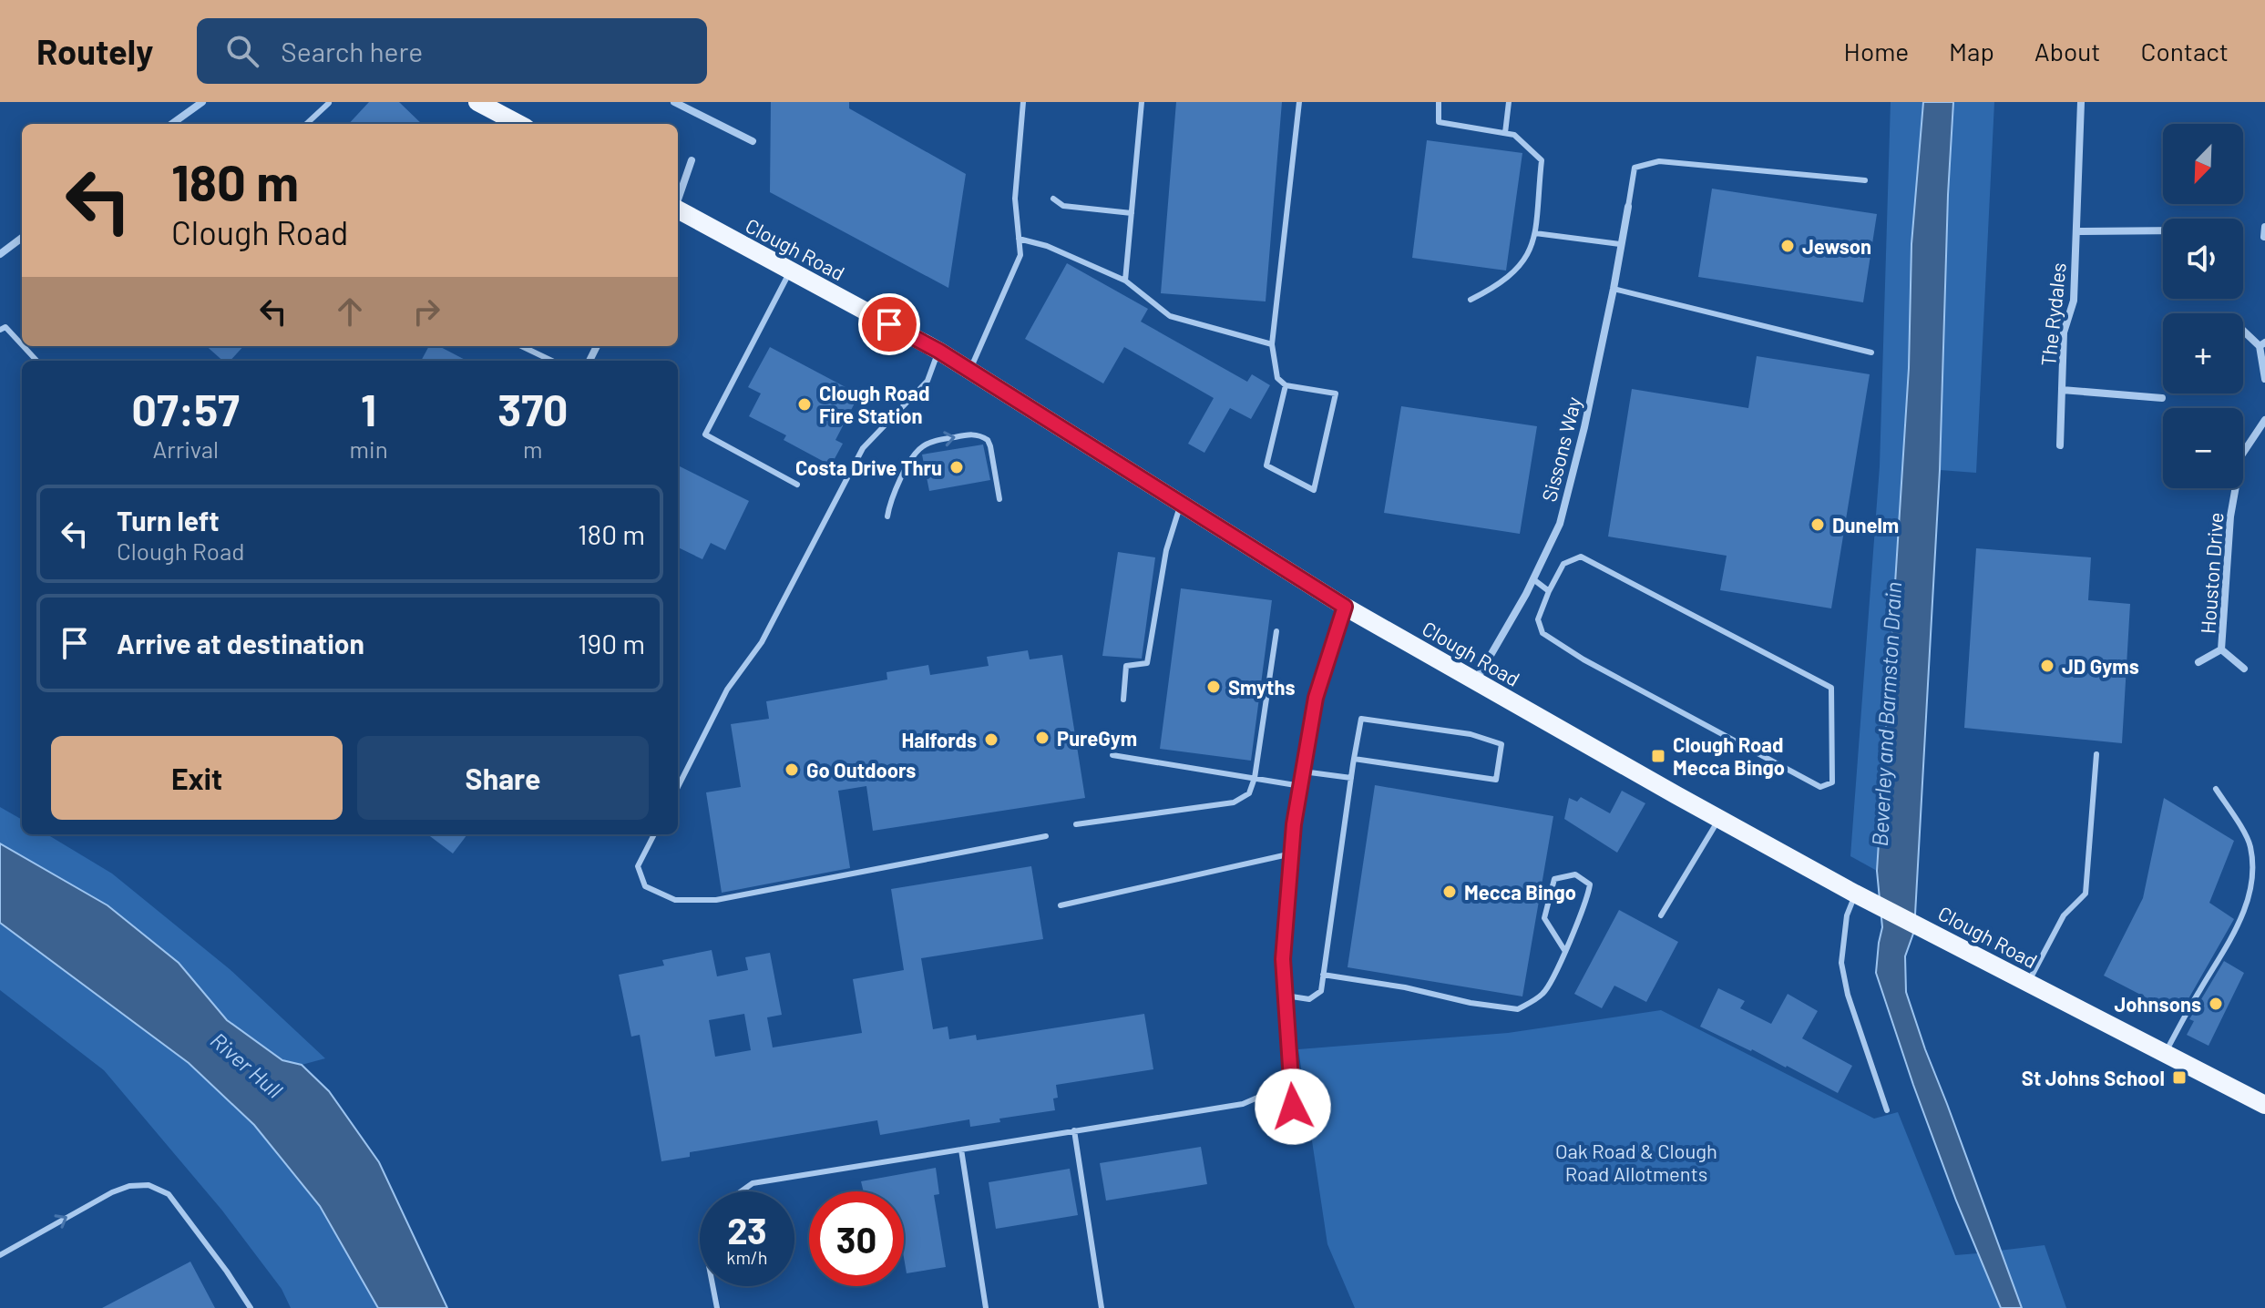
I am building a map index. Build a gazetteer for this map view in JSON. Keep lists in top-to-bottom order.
{
  "streets": {
    "main road": ["Clough Road"],
    "street": ["The Rydales", "Sissons Way", "Houston Drive"]
  },
  "crossings": [
    ["Clough Road", "Sissons Way"]
  ],
  "water": ["Beverley and Barmston Drain", "River Hull"],
  "parks": ["Oak Road & Clough Road Allotments"],
  "places": {
    "other": [
      "Jewson",
      "Clough Road Fire Station",
      "Costa Drive Thru",
      "Dunelm",
      "JD Gyms",
      "Smyths",
      "PureGym",
      "Halfords",
      "Go Outdoors",
      "Mecca Bingo",
      "Johnsons"
    ],
    "transit": ["Clough Road Mecca Bingo", "St Johns School"]
  },
  "north": "bottom left",
  "page": {
    "header": "Routely",
    "search": "Search here",
    "nav": [
      "Home",
      "Map",
      "About",
      "Contact"
    ],
    "map_buttons": ["+", "−"],
    "turn": ["180 m", "Clough Road"],
    "eta": [
      "07:57",
      "Arrival",
      "1",
      "min",
      "370",
      "m"
    ],
    "list": [
      {
        "name": "Turn left",
        "note": "Clough Road",
        "value": "180 m"
      },
      {
        "name": "Arrive at destination",
        "value": "190 m"
      }
    ],
    "buttons": ["Exit", "Share"],
    "speed": "23 km/h",
    "limit": "30"
  }
}
